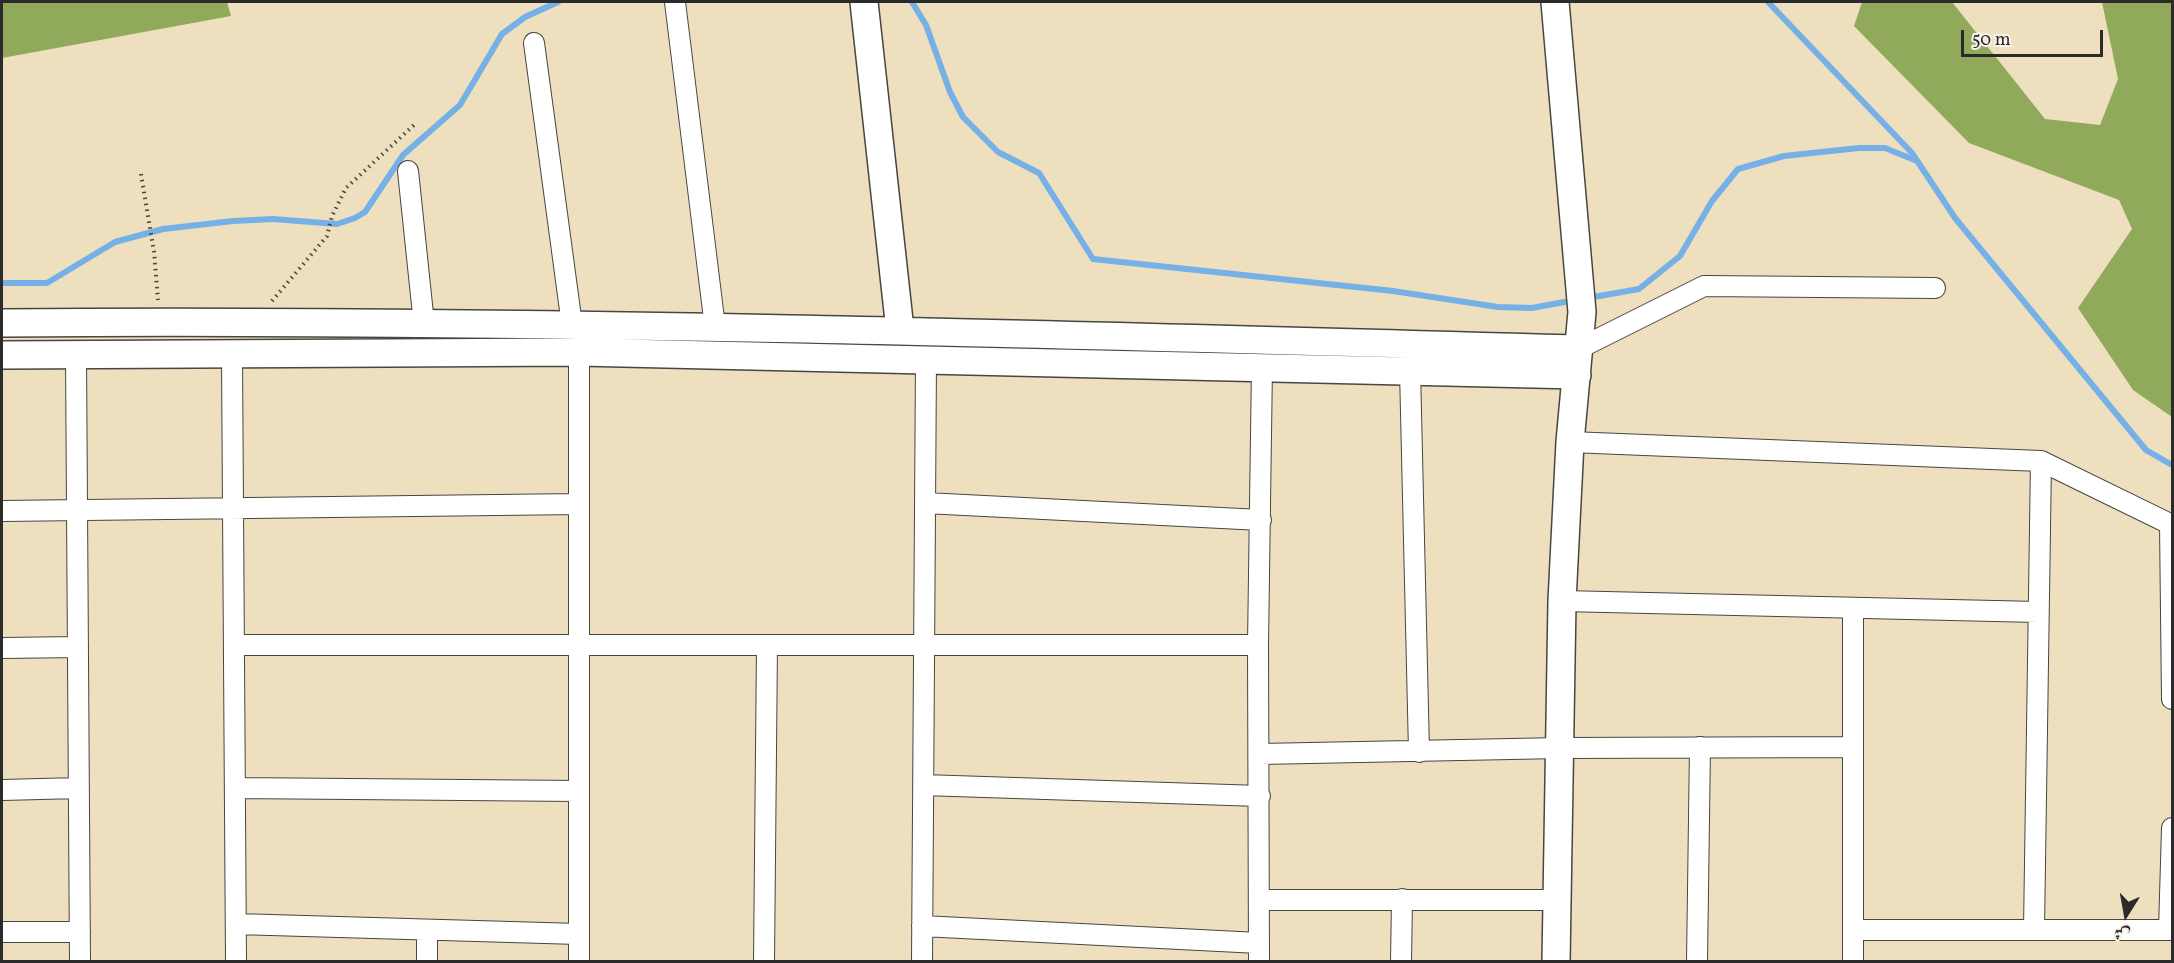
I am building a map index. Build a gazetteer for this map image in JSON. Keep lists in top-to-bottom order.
{
  "scale_bar": "50 m",
  "north": "bottom"
}
